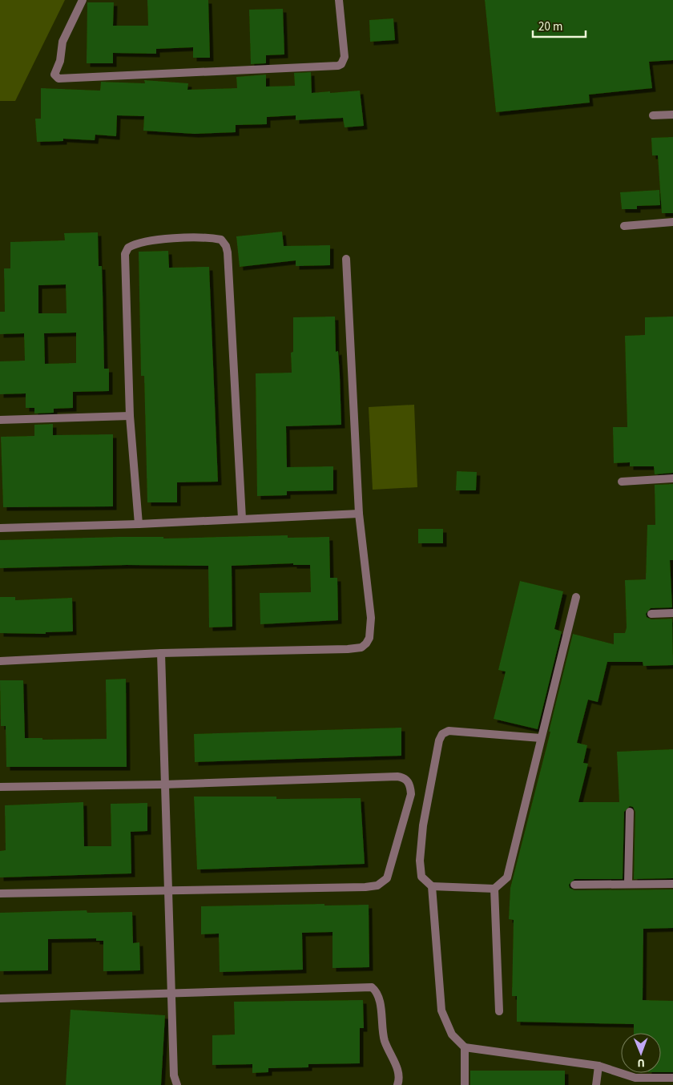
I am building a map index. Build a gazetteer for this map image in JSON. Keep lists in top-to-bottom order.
{
  "scale_bar": "20 m",
  "north": "bottom"
}
